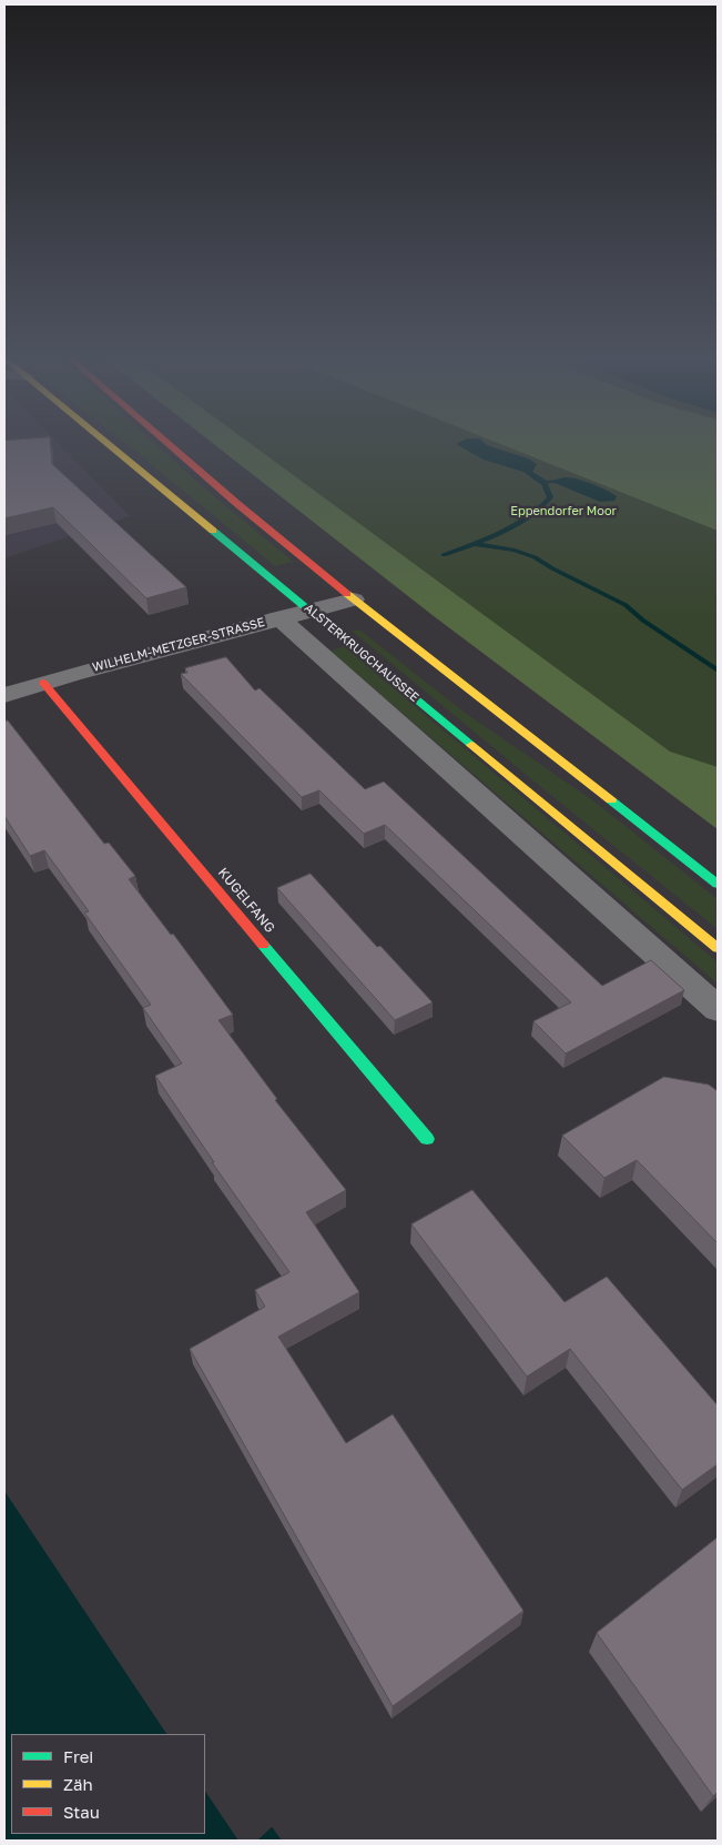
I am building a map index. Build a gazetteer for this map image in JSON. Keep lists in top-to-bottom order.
{
  "streets": {
    "main road": ["ALSTERKRUGCHAUSSEE", "KUGELFANG"],
    "street": ["WILHELM-METZGER-STRASSE"]
  },
  "crossings": [
    ["WILHELM-METZGER-STRASSE", "ALSTERKRUGCHAUSSEE"],
    ["WILHELM-METZGER-STRASSE", "KUGELFANG"]
  ],
  "parks": ["Eppendorfer Moor"],
  "legend": ["Frei", "Zäh", "Stau"]
}
